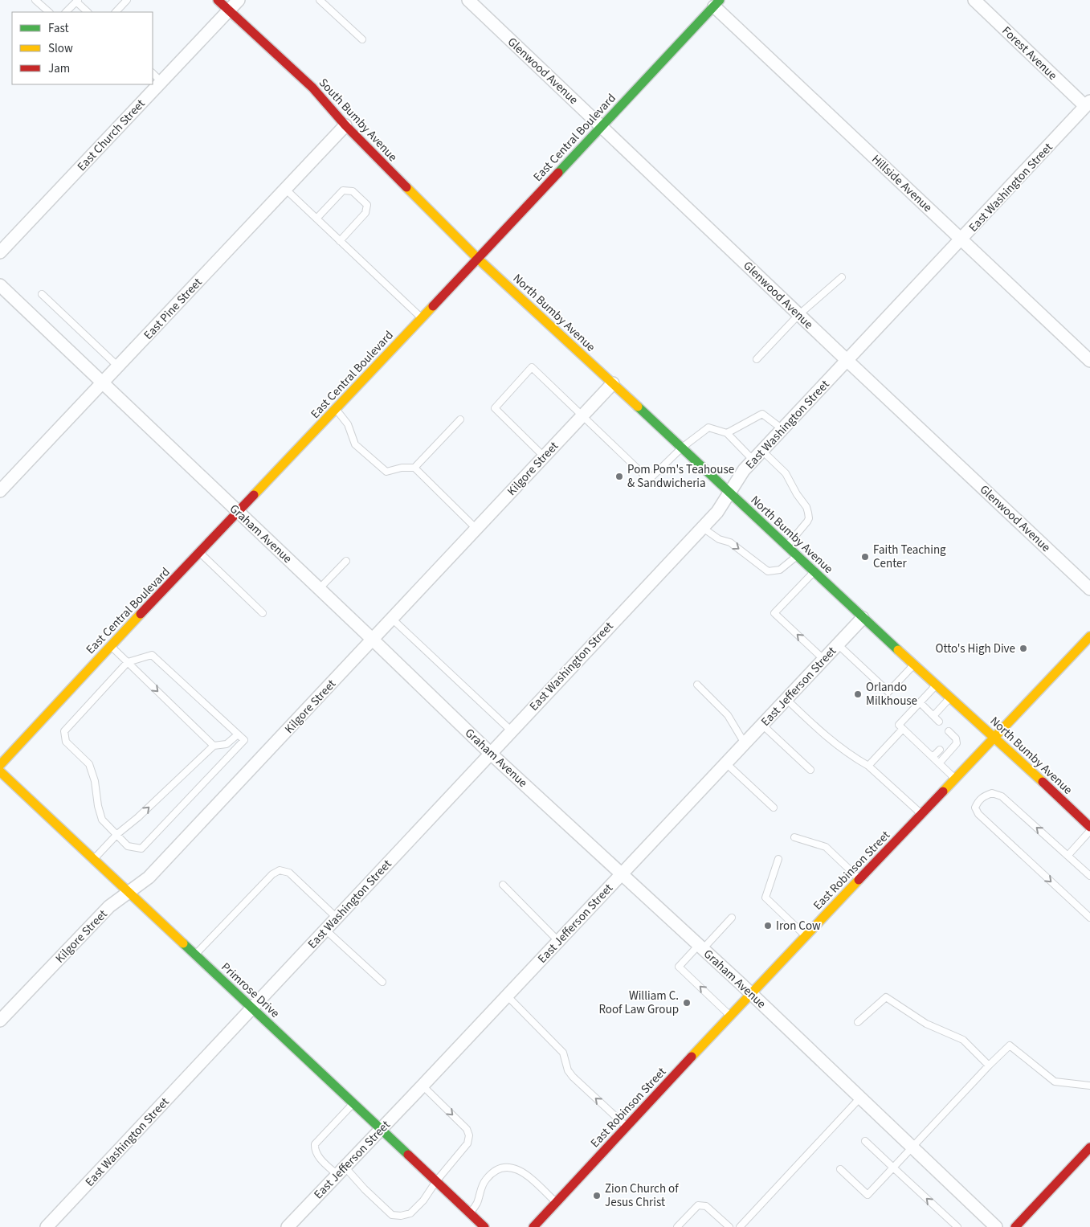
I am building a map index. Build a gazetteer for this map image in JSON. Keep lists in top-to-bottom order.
{
  "streets": {
    "street": [
      "Forest Avenue",
      "Glenwood Avenue",
      "South Bumby Avenue",
      "East Church Street",
      "East Central Boulevard",
      "Hillside Avenue",
      "East Washington Street",
      "East Pine Street",
      "North Bumby Avenue",
      "Kilgore Street",
      "Graham Avenue",
      "East Jefferson Street",
      "East Robinson Street",
      "Primrose Drive"
    ]
  },
  "crossings": [
    ["Forest Avenue", "East Washington Street"],
    ["Glenwood Avenue", "East Central Boulevard"],
    ["Glenwood Avenue", "East Washington Street"],
    ["South Bumby Avenue", "East Church Street"],
    ["South Bumby Avenue", "East Central Boulevard"],
    ["South Bumby Avenue", "East Pine Street"],
    ["South Bumby Avenue", "North Bumby Avenue"],
    ["East Central Boulevard", "Hillside Avenue"],
    ["East Central Boulevard", "North Bumby Avenue"],
    ["East Central Boulevard", "Graham Avenue"],
    ["Hillside Avenue", "East Washington Street"],
    ["East Washington Street", "North Bumby Avenue"],
    ["East Washington Street", "Graham Avenue"],
    ["East Washington Street", "Primrose Drive"],
    ["East Pine Street", "Graham Avenue"],
    ["North Bumby Avenue", "Kilgore Street"],
    ["North Bumby Avenue", "East Jefferson Street"],
    ["North Bumby Avenue", "East Robinson Street"],
    ["Kilgore Street", "Graham Avenue"],
    ["Kilgore Street", "Primrose Drive"],
    ["Graham Avenue", "East Jefferson Street"],
    ["Graham Avenue", "East Robinson Street"],
    ["East Jefferson Street", "Primrose Drive"]
  ],
  "places": [
    "Pom Pom's Teahouse & Sandwicheria",
    "Faith Teaching Center",
    "Otto's High Dive",
    "Orlando Milkhouse",
    "Iron Cow",
    "William C. Roof Law Group",
    "Zion Church of Jesus Christ"
  ],
  "legend": ["Fast", "Slow", "Jam"]
}
